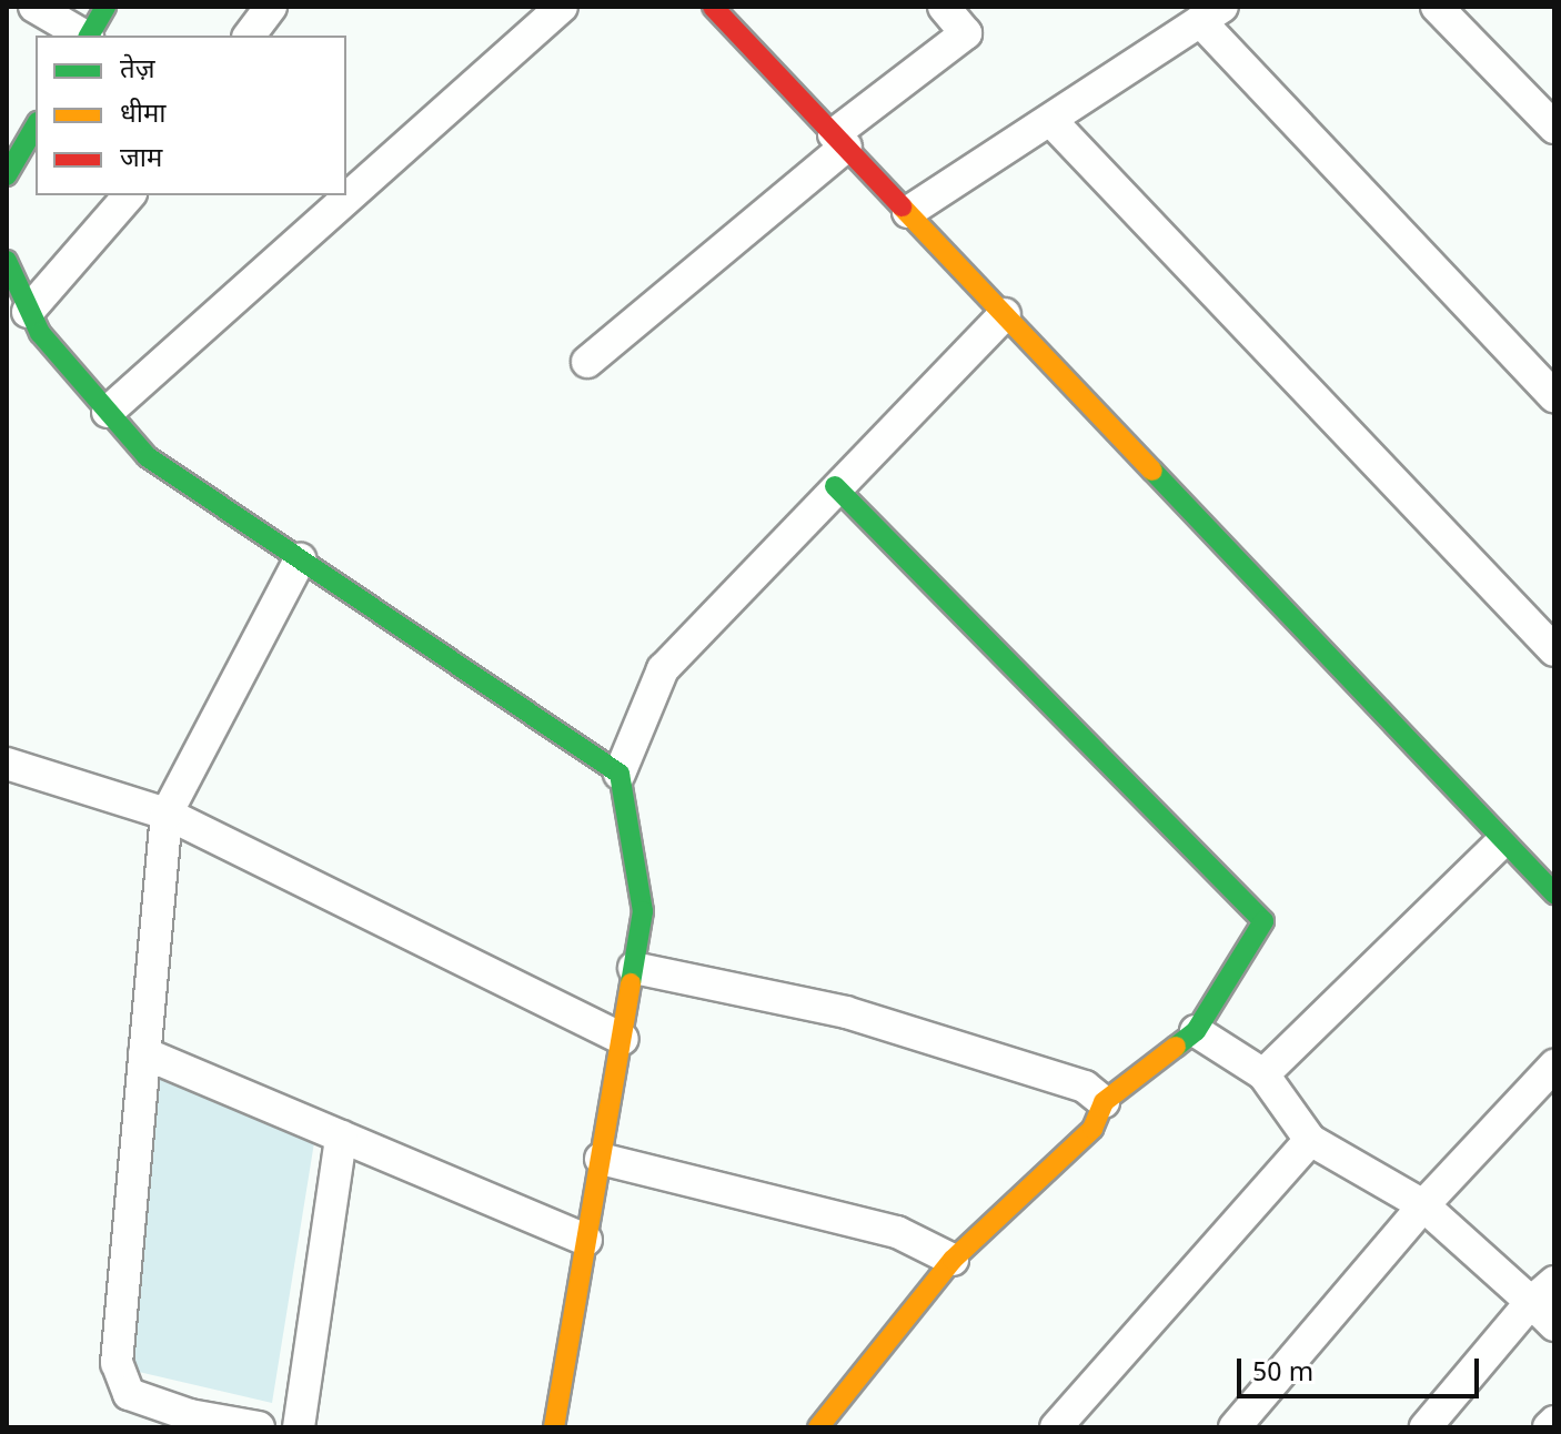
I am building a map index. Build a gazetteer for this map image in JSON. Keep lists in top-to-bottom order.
{
  "legend": ["तेज़", "धीमा", "जाम"],
  "scale_bar": "50 m"
}
